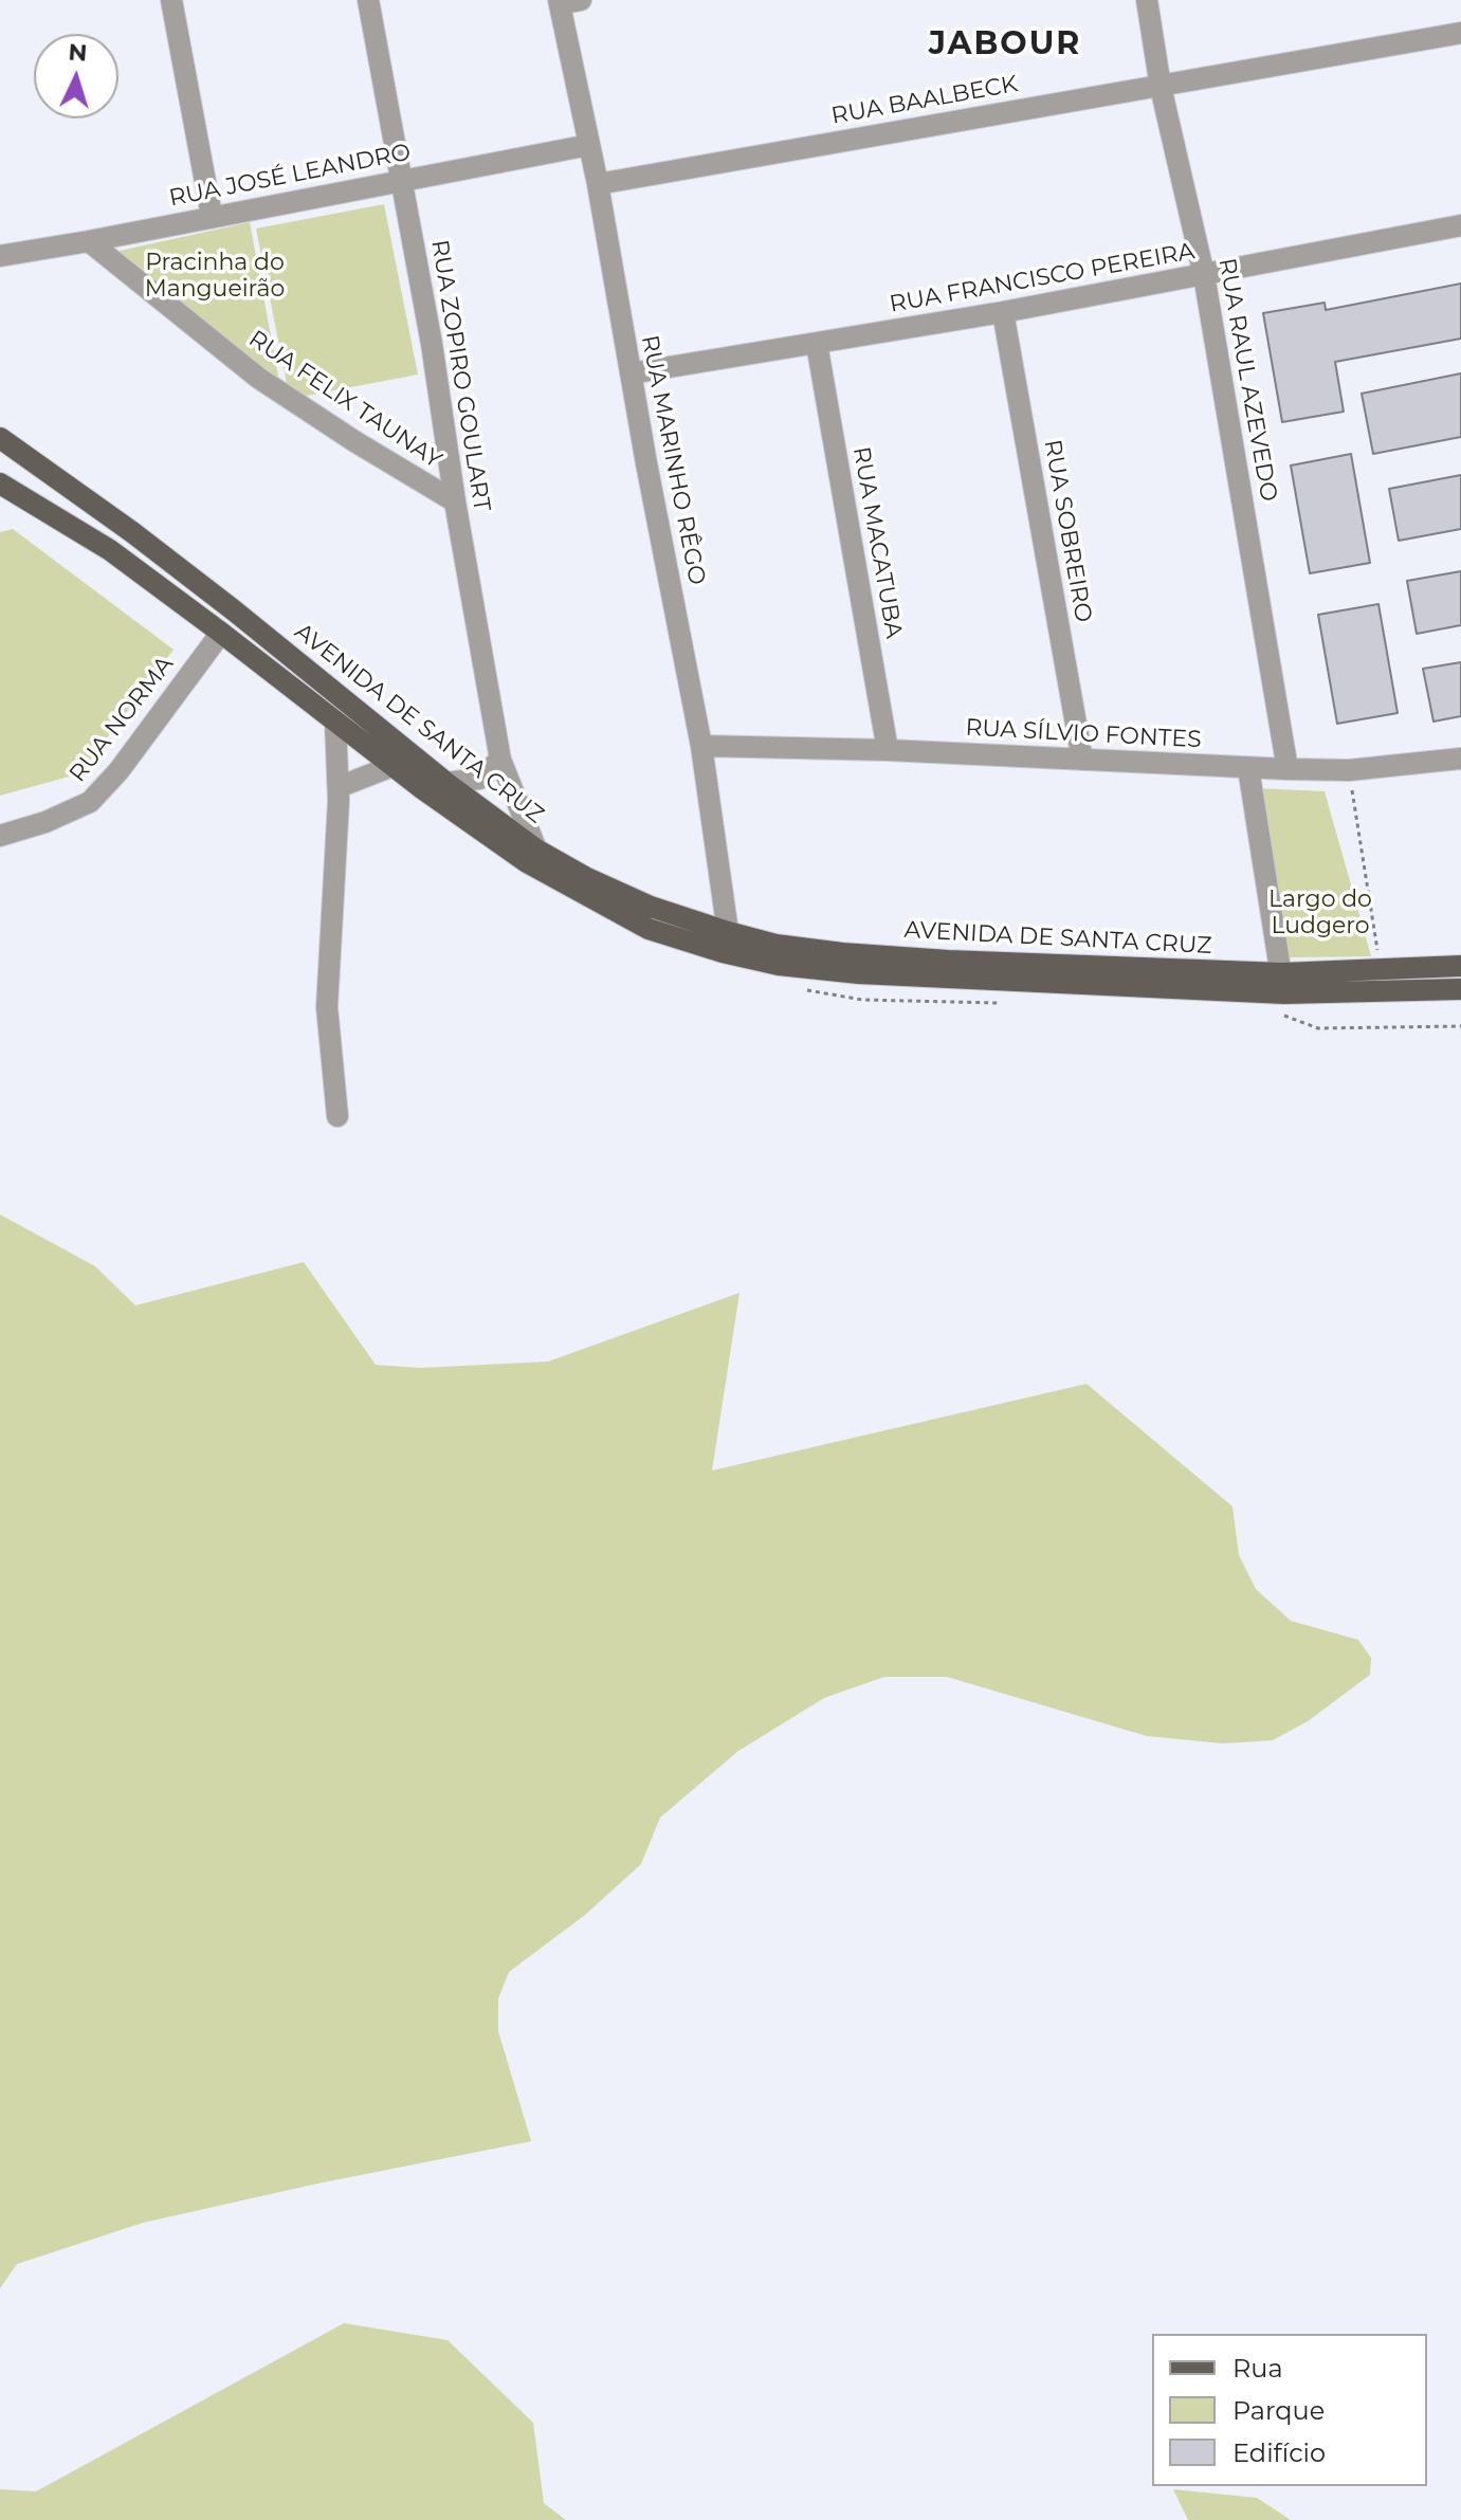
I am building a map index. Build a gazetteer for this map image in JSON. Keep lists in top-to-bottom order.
{
  "streets": {
    "main road": ["AVENIDA DE SANTA CRUZ"],
    "street": [
      "RUA BAALBECK",
      "RUA JOSÉ LEANDRO",
      "RUA FRANCISCO PEREIRA",
      "RUA ZOPIRO GOULART",
      "RUA RAUL AZEVEDO",
      "RUA FELIX TAUNAY",
      "RUA MARINHO RÊGO",
      "RUA SOBREIRO",
      "RUA MACATUBA",
      "RUA NORMA",
      "RUA SÍLVIO FONTES"
    ]
  },
  "crossings": [
    ["RUA BAALBECK", "RUA RAUL AZEVEDO"],
    ["RUA BAALBECK", "RUA MARINHO RÊGO"],
    ["RUA JOSÉ LEANDRO", "RUA ZOPIRO GOULART"],
    ["RUA JOSÉ LEANDRO", "RUA FELIX TAUNAY"],
    ["RUA JOSÉ LEANDRO", "RUA MARINHO RÊGO"],
    ["RUA FRANCISCO PEREIRA", "RUA RAUL AZEVEDO"],
    ["RUA FRANCISCO PEREIRA", "RUA MARINHO RÊGO"],
    ["RUA FRANCISCO PEREIRA", "RUA SOBREIRO"],
    ["RUA FRANCISCO PEREIRA", "RUA MACATUBA"],
    ["RUA ZOPIRO GOULART", "RUA FELIX TAUNAY"],
    ["RUA ZOPIRO GOULART", "AVENIDA DE SANTA CRUZ"],
    ["RUA RAUL AZEVEDO", "RUA SÍLVIO FONTES"],
    ["RUA MARINHO RÊGO", "AVENIDA DE SANTA CRUZ"],
    ["RUA MARINHO RÊGO", "RUA SÍLVIO FONTES"],
    ["RUA SOBREIRO", "RUA SÍLVIO FONTES"],
    ["RUA MACATUBA", "RUA SÍLVIO FONTES"],
    ["RUA NORMA", "AVENIDA DE SANTA CRUZ"]
  ],
  "districts": ["JABOUR"],
  "parks": ["Pracinha do Mangueirão", "Largo do Ludgero"],
  "legend": ["Rua", "Parque", "Edifício"],
  "north": "top"
}
